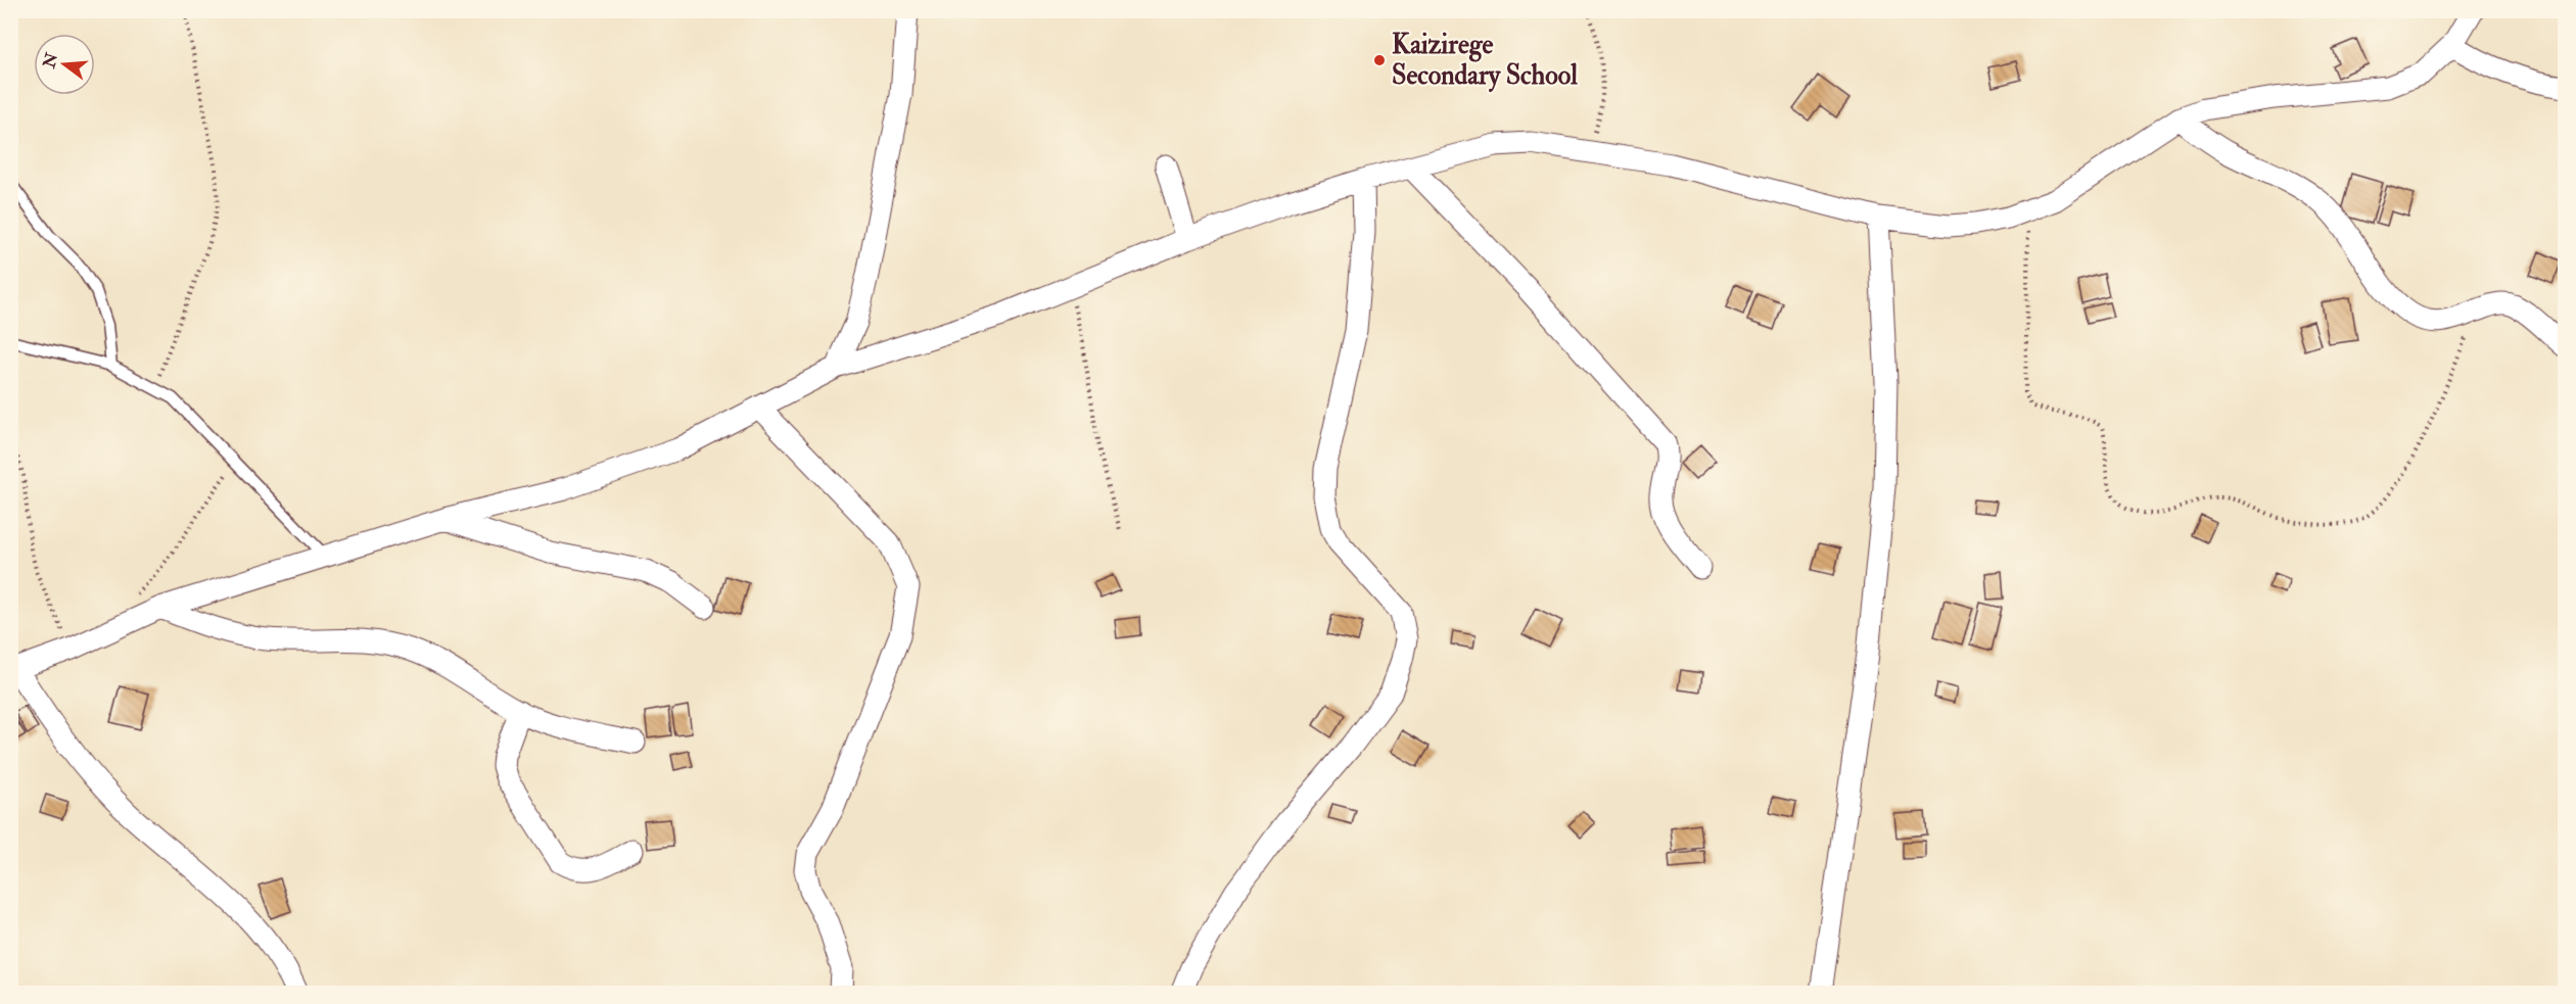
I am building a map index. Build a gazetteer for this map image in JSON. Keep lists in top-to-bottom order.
{
  "places": ["Kaizirege Secondary School"],
  "north": "left"
}
